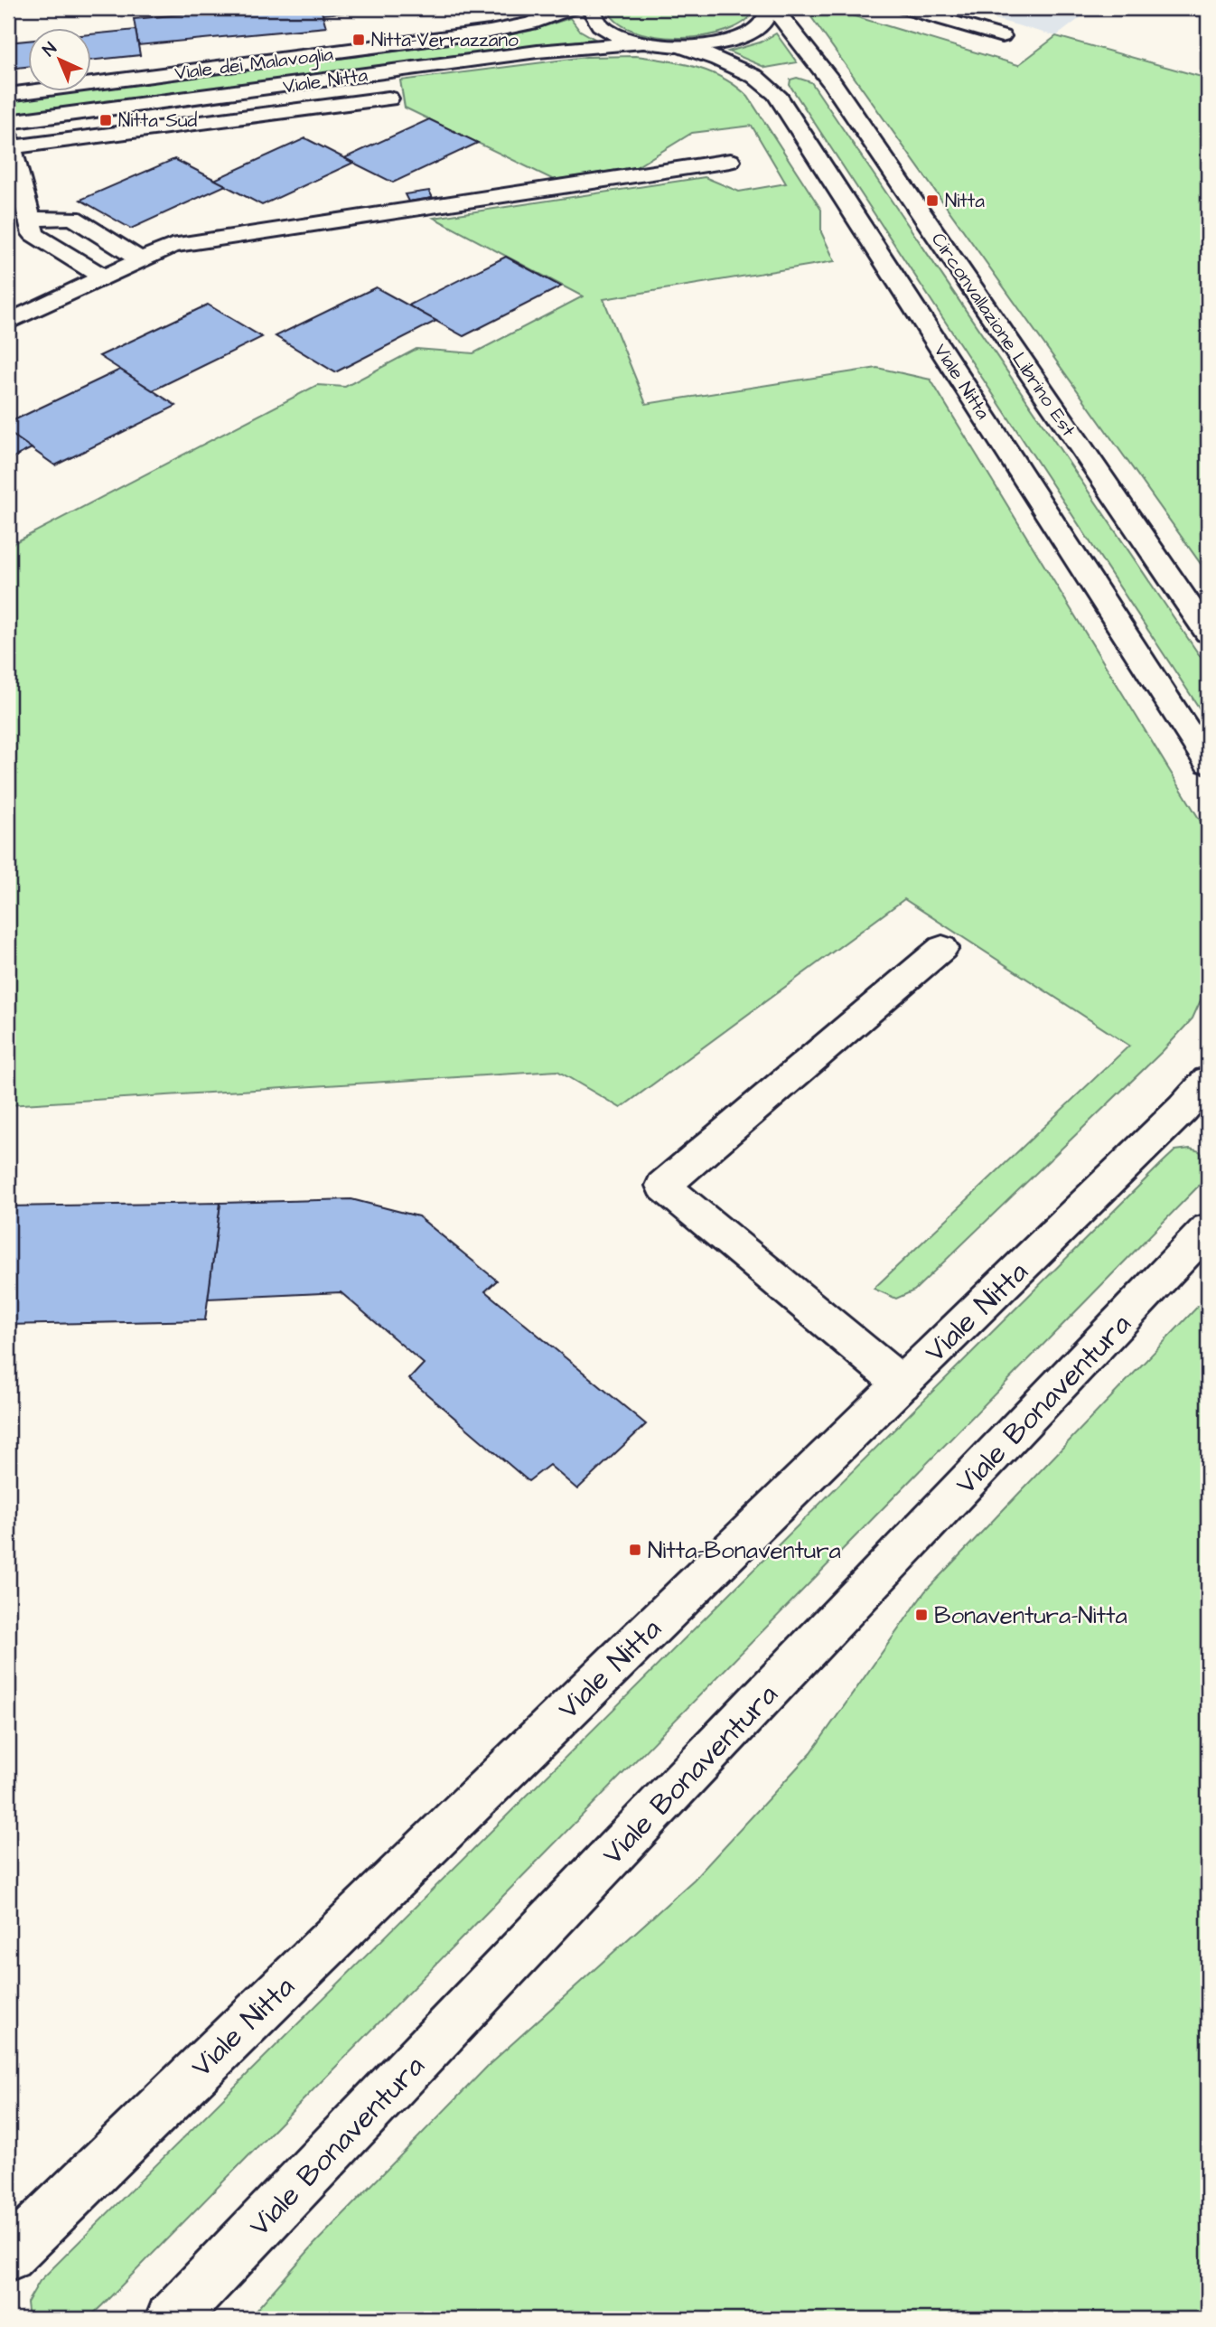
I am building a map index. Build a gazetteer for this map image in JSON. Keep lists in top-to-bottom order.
{
  "streets": {
    "main road": [
      "Viale dei Malavoglia",
      "Viale Nitta",
      "Circonvallazione Librino Est",
      "Viale Bonaventura"
    ]
  },
  "places": {
    "transit": [
      "Nitta-Verrazzano",
      "Nitta Sud",
      "Nitta",
      "Nitta-Bonaventura",
      "Bonaventura-Nitta"
    ]
  },
  "north": "top left"
}
